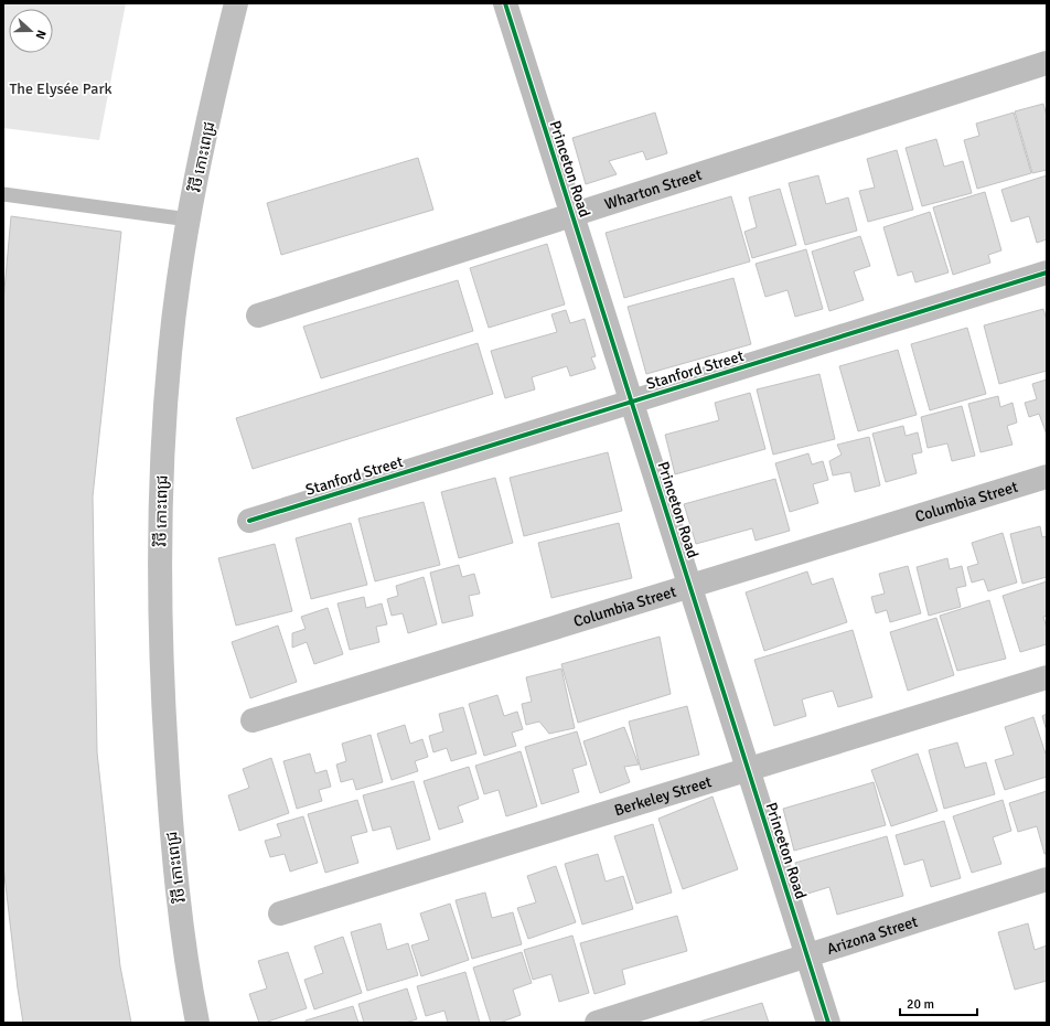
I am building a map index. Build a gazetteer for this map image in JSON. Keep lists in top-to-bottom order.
{
  "streets": {
    "main road": ["វិថី កោះពេជ្រ"],
    "street": [
      "Princeton Road",
      "Wharton Street",
      "Stanford Street",
      "Columbia Street",
      "Berkeley Street",
      "Arizona Street"
    ]
  },
  "crossings": [
    ["Princeton Road", "Wharton Street"],
    ["Princeton Road", "Stanford Street"],
    ["Princeton Road", "Columbia Street"],
    ["Princeton Road", "Berkeley Street"],
    ["Princeton Road", "Arizona Street"]
  ],
  "parks": ["The Elysée Park"],
  "scale_bar": "20 m",
  "north": "right"
}
